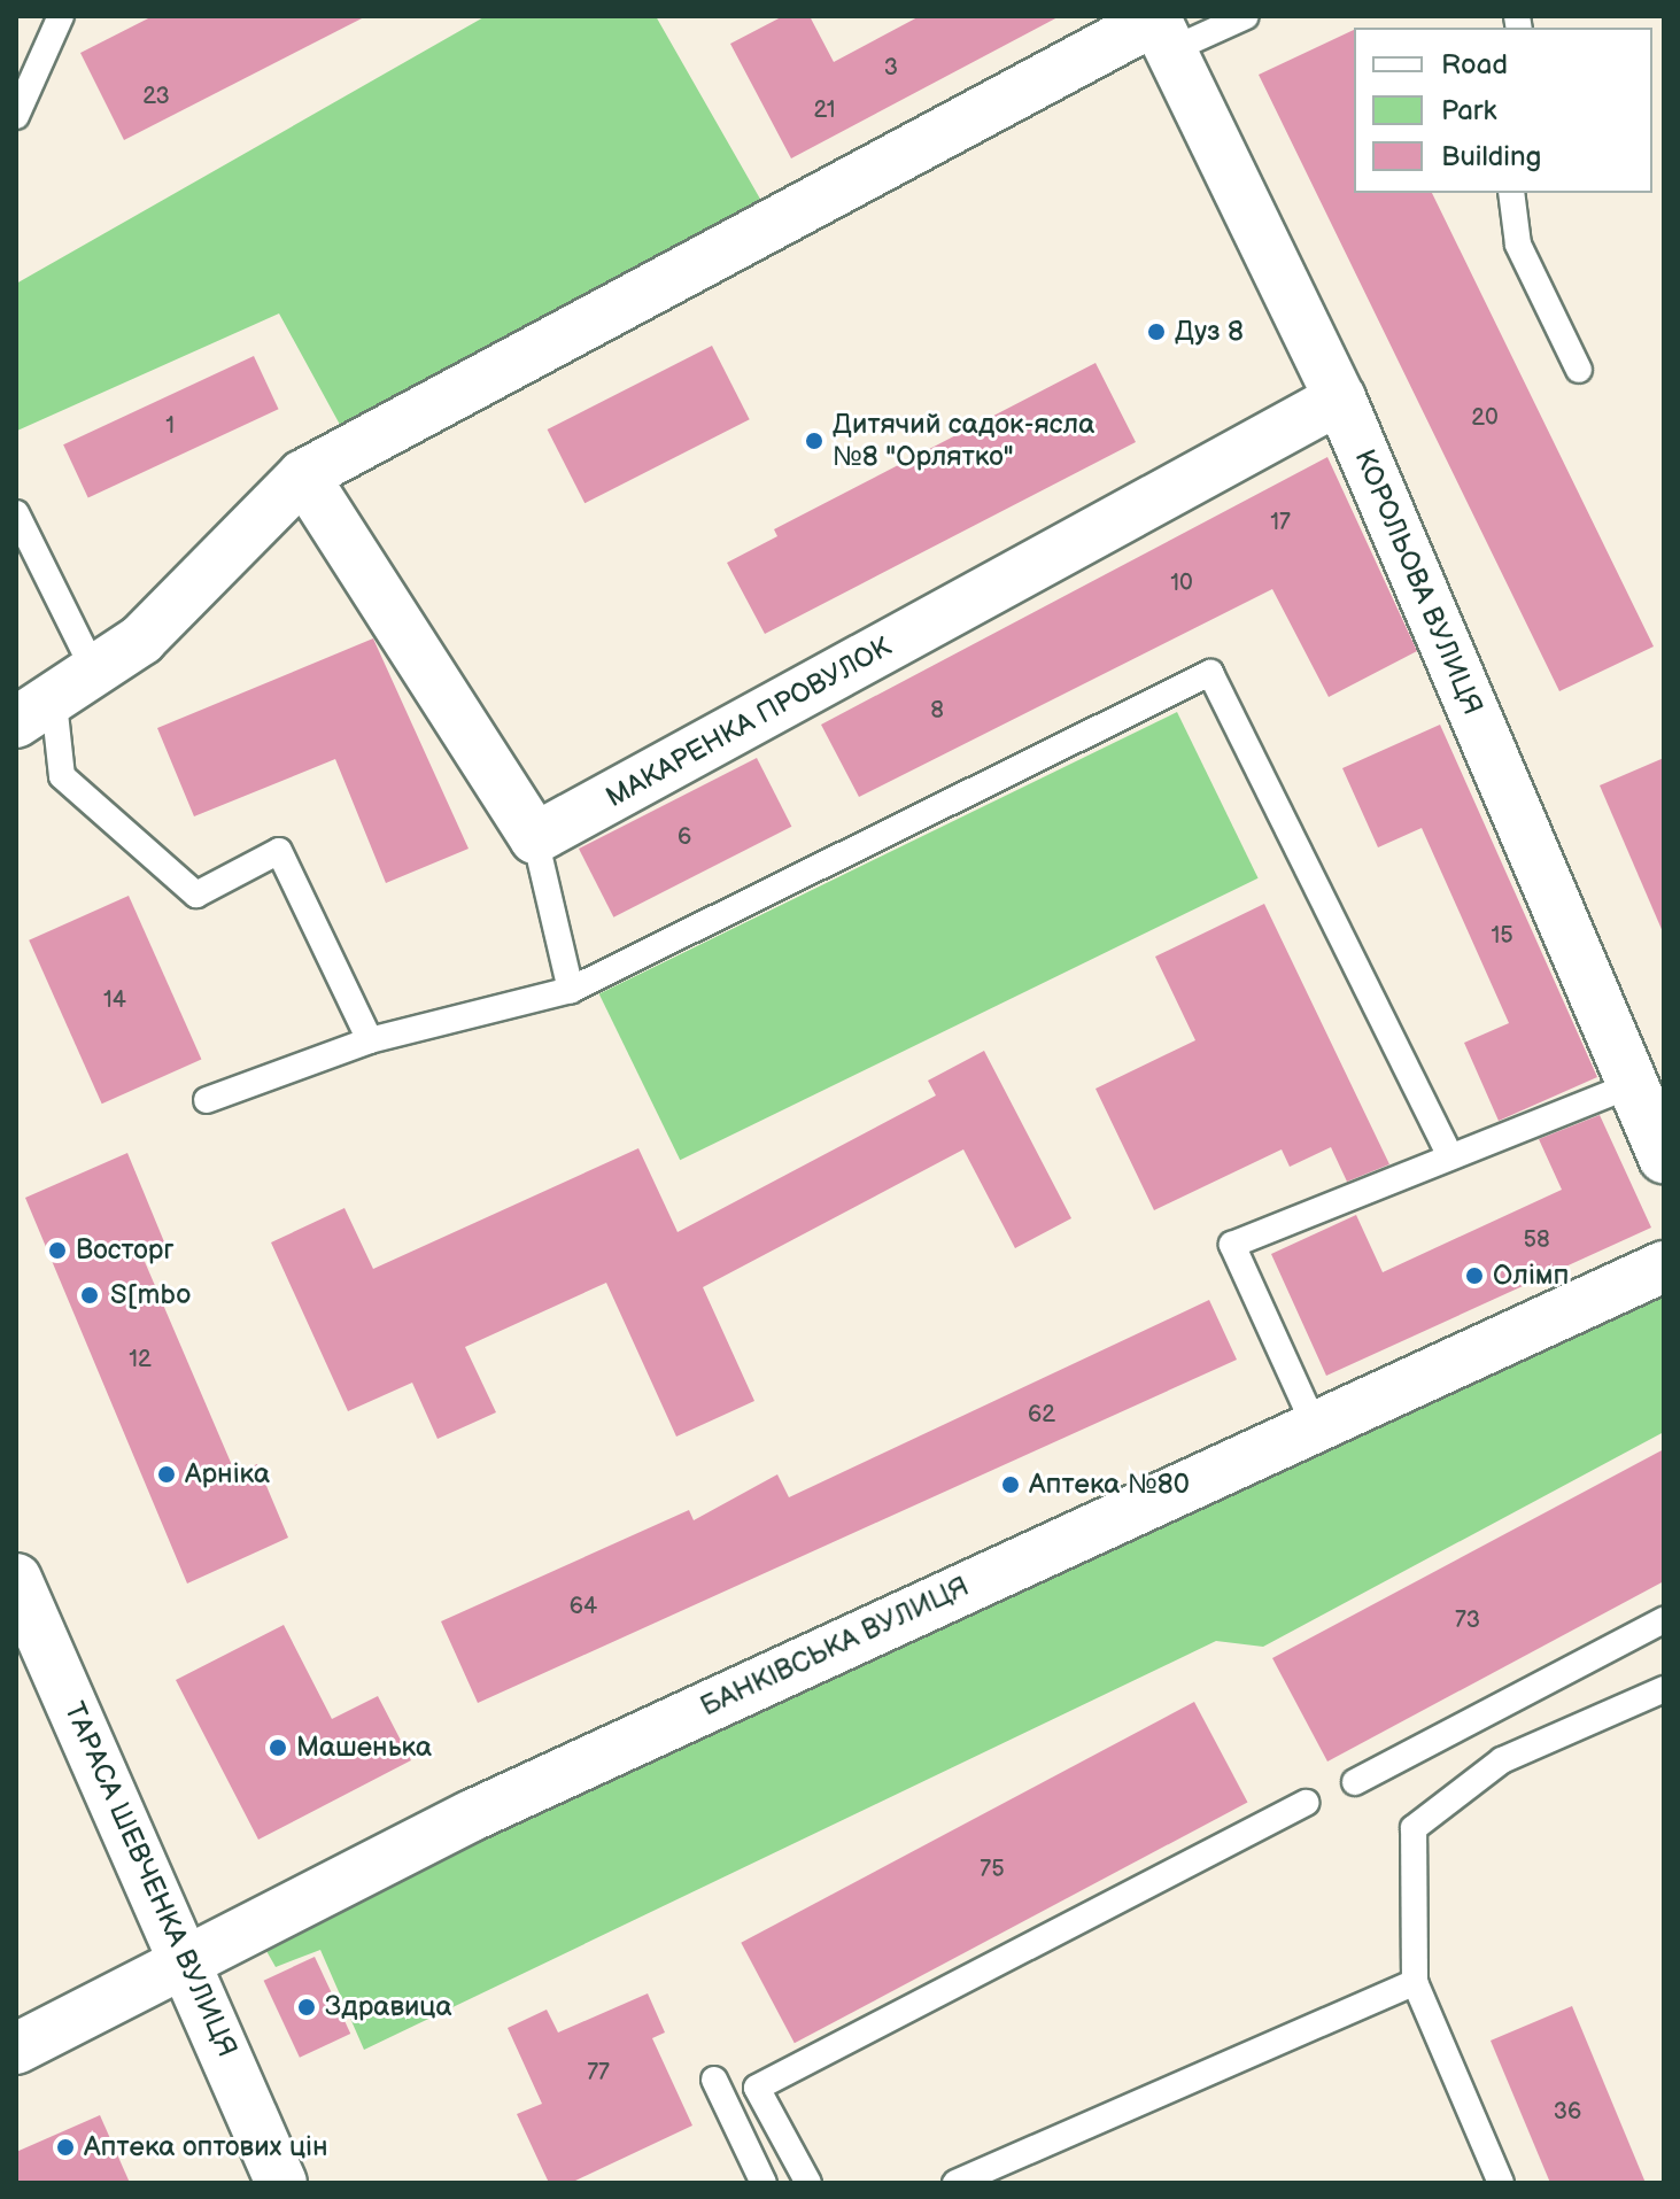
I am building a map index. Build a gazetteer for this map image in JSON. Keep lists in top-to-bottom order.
{
  "streets": {
    "street": [
      "КОРОЛЬОВА ВУЛИЦЯ",
      "МАКАРЕНКА ПРОВУЛОК",
      "БАНКІВСЬКА ВУЛИЦЯ",
      "ТАРАСА ШЕВЧЕНКА ВУЛИЦЯ"
    ]
  },
  "crossings": [
    ["КОРОЛЬОВА ВУЛИЦЯ", "МАКАРЕНКА ПРОВУЛОК"],
    ["БАНКІВСЬКА ВУЛИЦЯ", "ТАРАСА ШЕВЧЕНКА ВУЛИЦЯ"]
  ],
  "places": [
    "Дуз 8",
    "Дитячий садок-ясла №8 \"Орлятко\"",
    "Восторг",
    "Олімп",
    "S[mbo",
    "Арніка",
    "Аптека №80",
    "Машенька",
    "Здравица",
    "Аптека оптових цін"
  ],
  "house_numbers": [
    "3",
    "23",
    "21",
    "20",
    "1",
    "17",
    "10",
    "8",
    "6",
    "15",
    "14",
    "58",
    "12",
    "62",
    "64",
    "73",
    "75",
    "77",
    "36"
  ],
  "legend": ["Road", "Park", "Building"]
}
